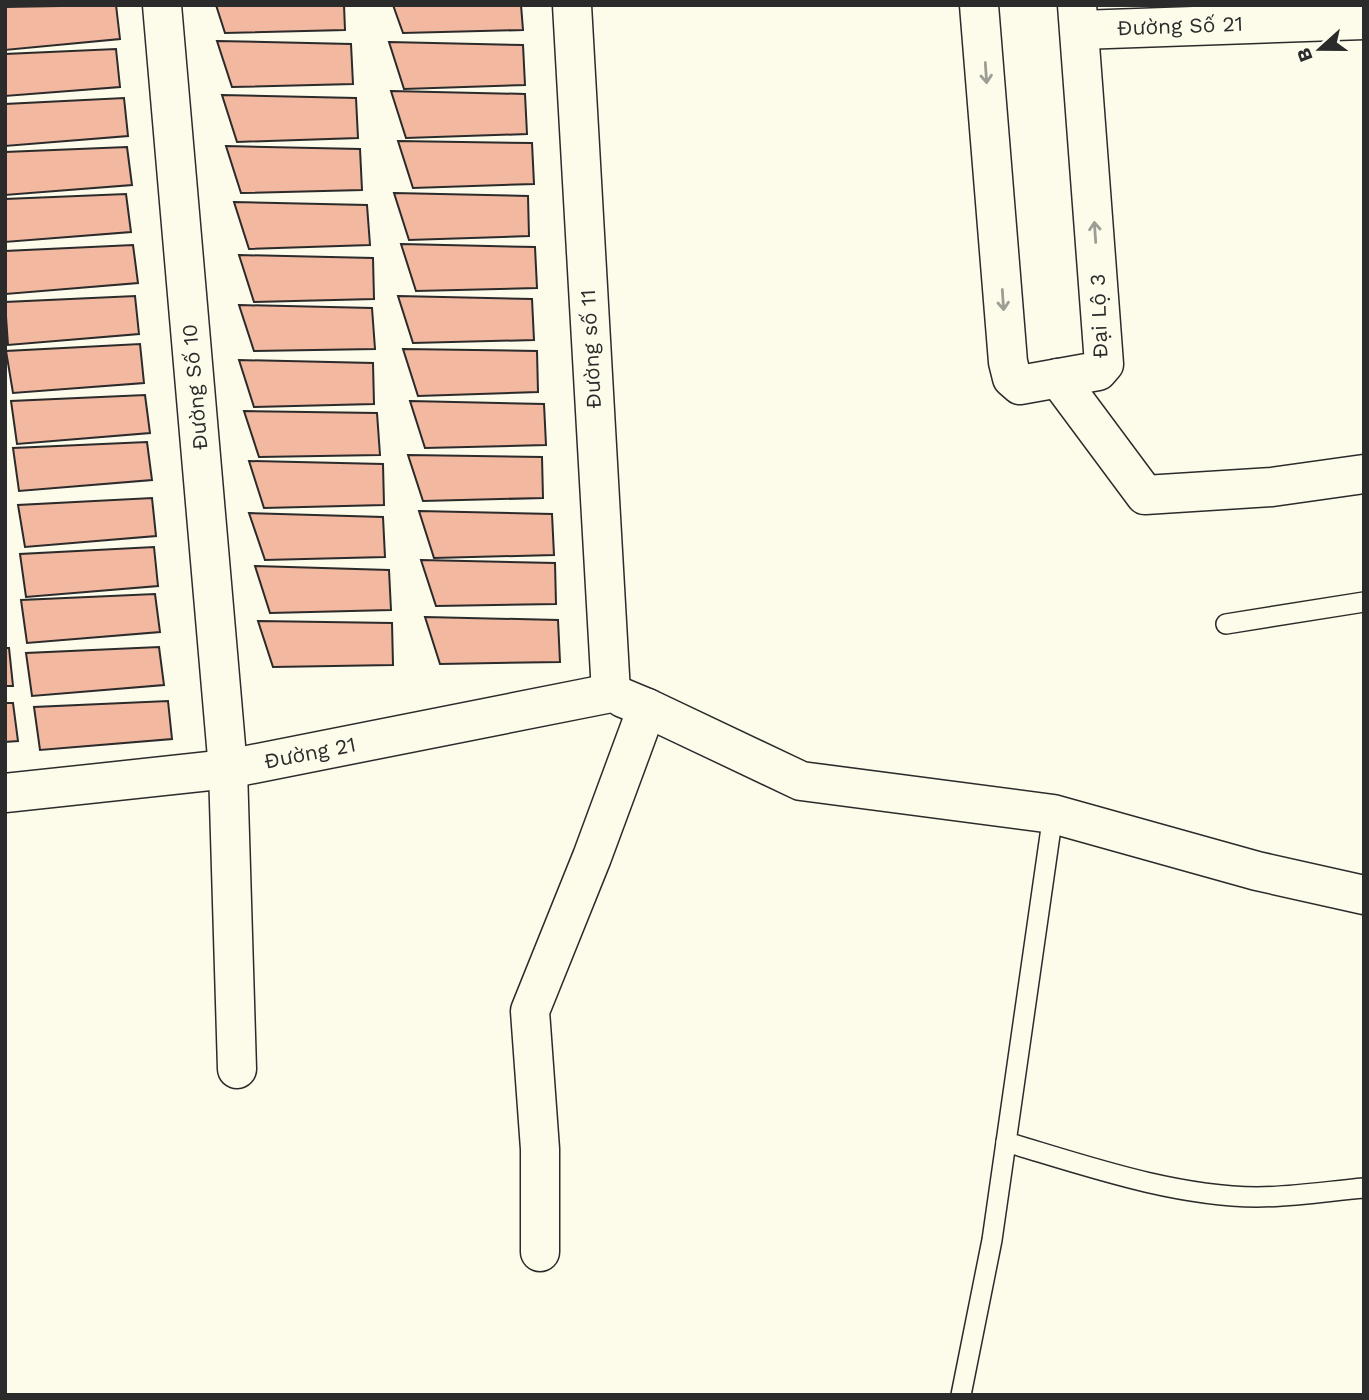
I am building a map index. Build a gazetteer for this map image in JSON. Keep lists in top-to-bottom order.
{
  "streets": {
    "street": [
      "Đường Số 21",
      "Đại Lộ 3",
      "Đường số 11",
      "Đường Số 10",
      "Đường 21"
    ]
  },
  "crossings": [
    ["Đường Số 21", "Đại Lộ 3"],
    ["Đường số 11", "Đường 21"],
    ["Đường Số 10", "Đường 21"]
  ],
  "north": "left"
}
